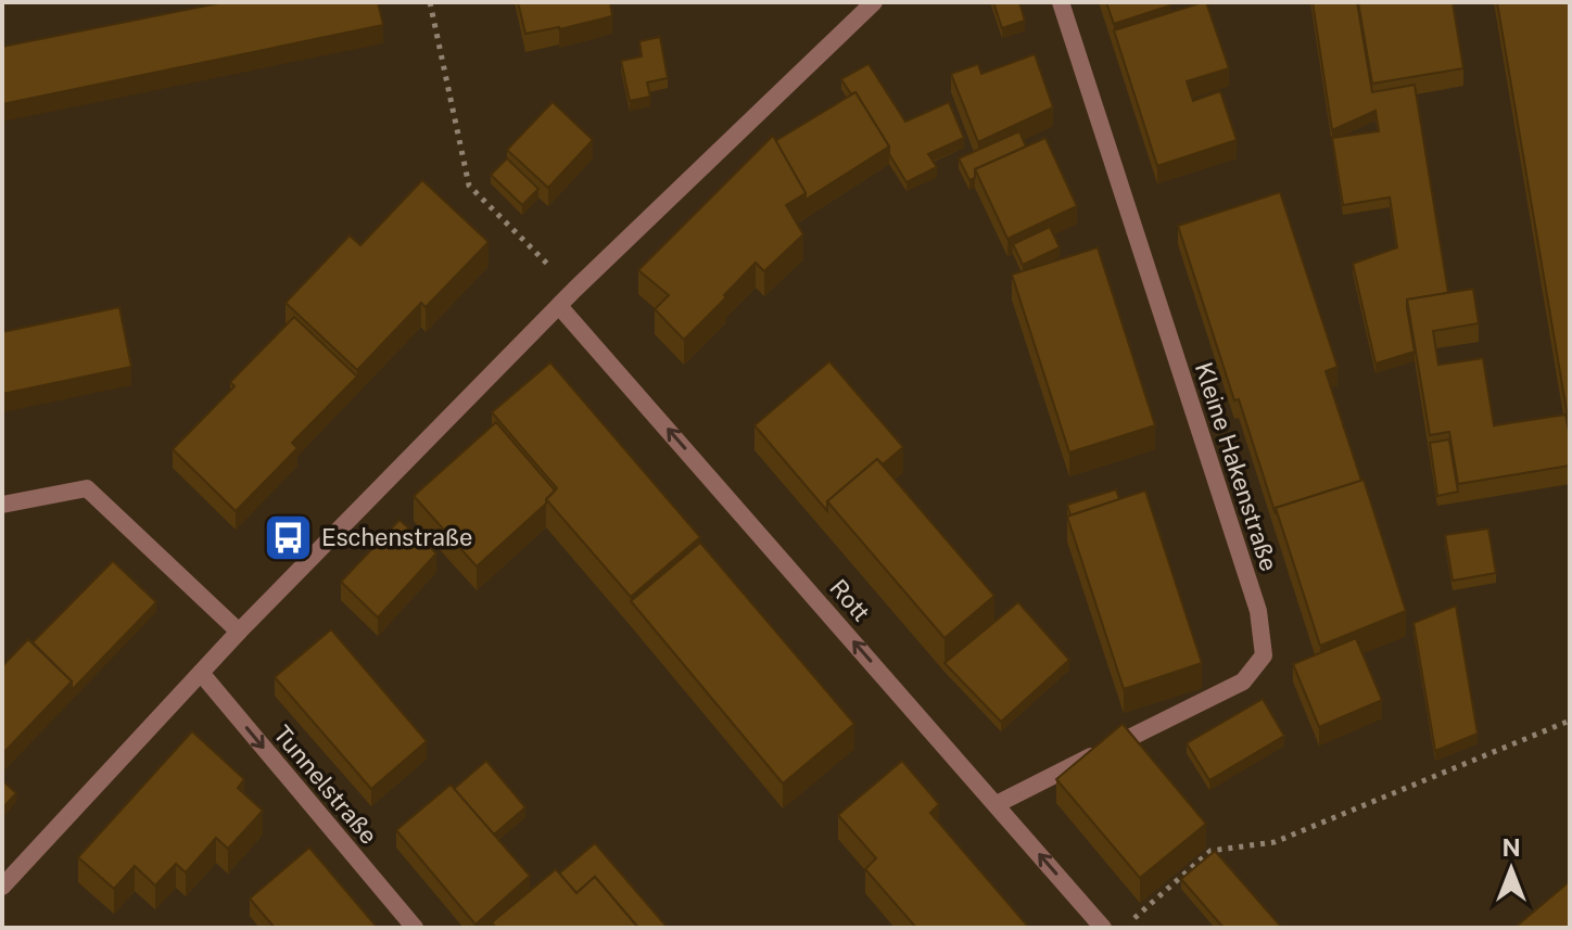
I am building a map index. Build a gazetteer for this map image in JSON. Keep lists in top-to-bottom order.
{
  "streets": {
    "street": ["Kleine Hakenstraße", "Rott", "Tunnelstraße"]
  },
  "crossings": [
    ["Kleine Hakenstraße", "Rott"]
  ],
  "one_way": ["Rott", "Tunnelstraße"],
  "places": {
    "bus stop": ["Eschenstraße"]
  },
  "north": "top"
}
